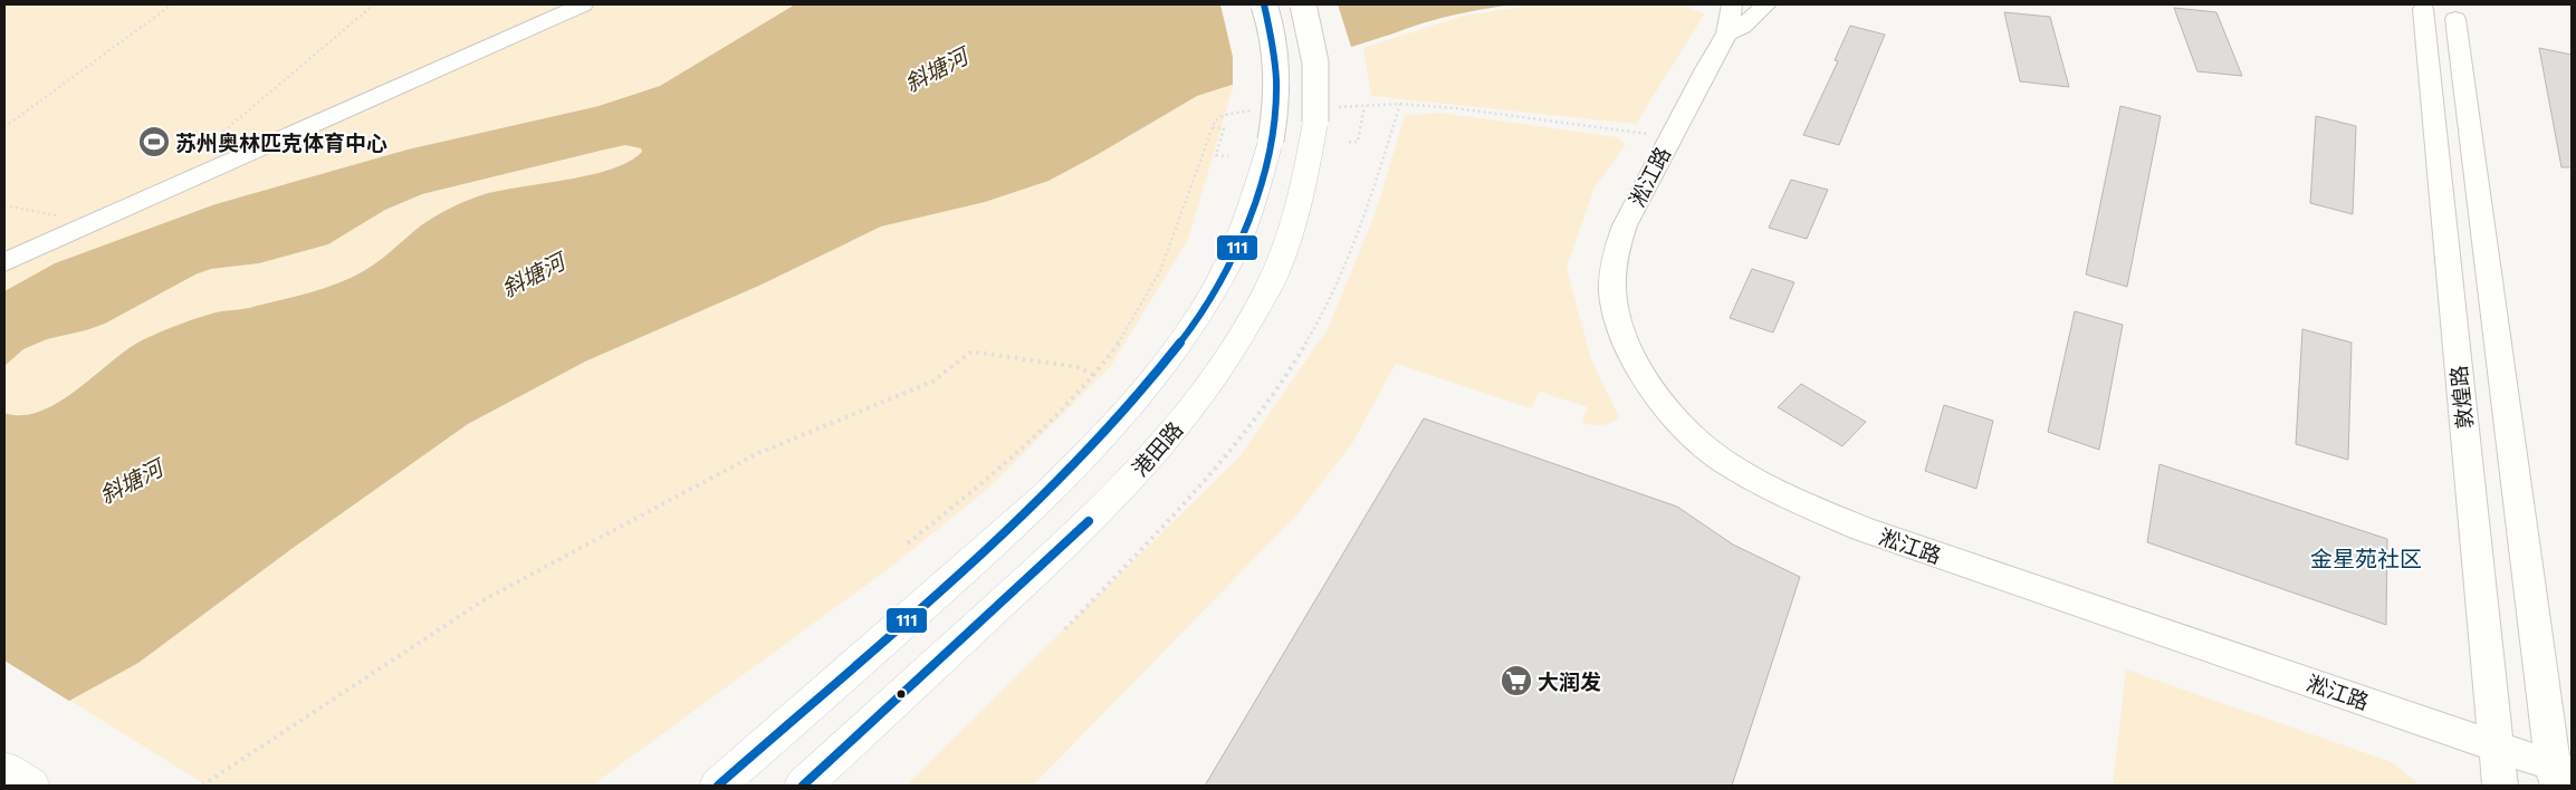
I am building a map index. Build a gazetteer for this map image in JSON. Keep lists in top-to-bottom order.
{
  "streets": {
    "main road": ["港田路"],
    "street": ["淞江路", "敦煌路"]
  },
  "crossings": [
    ["淞江路", "敦煌路"]
  ],
  "districts": ["金星苑社区"],
  "water": ["斜塘河"],
  "places": {
    "sports": ["苏州奥林匹克体育中心"],
    "supermarket": ["大润发"]
  },
  "lines": ["transit line 111"]
}
